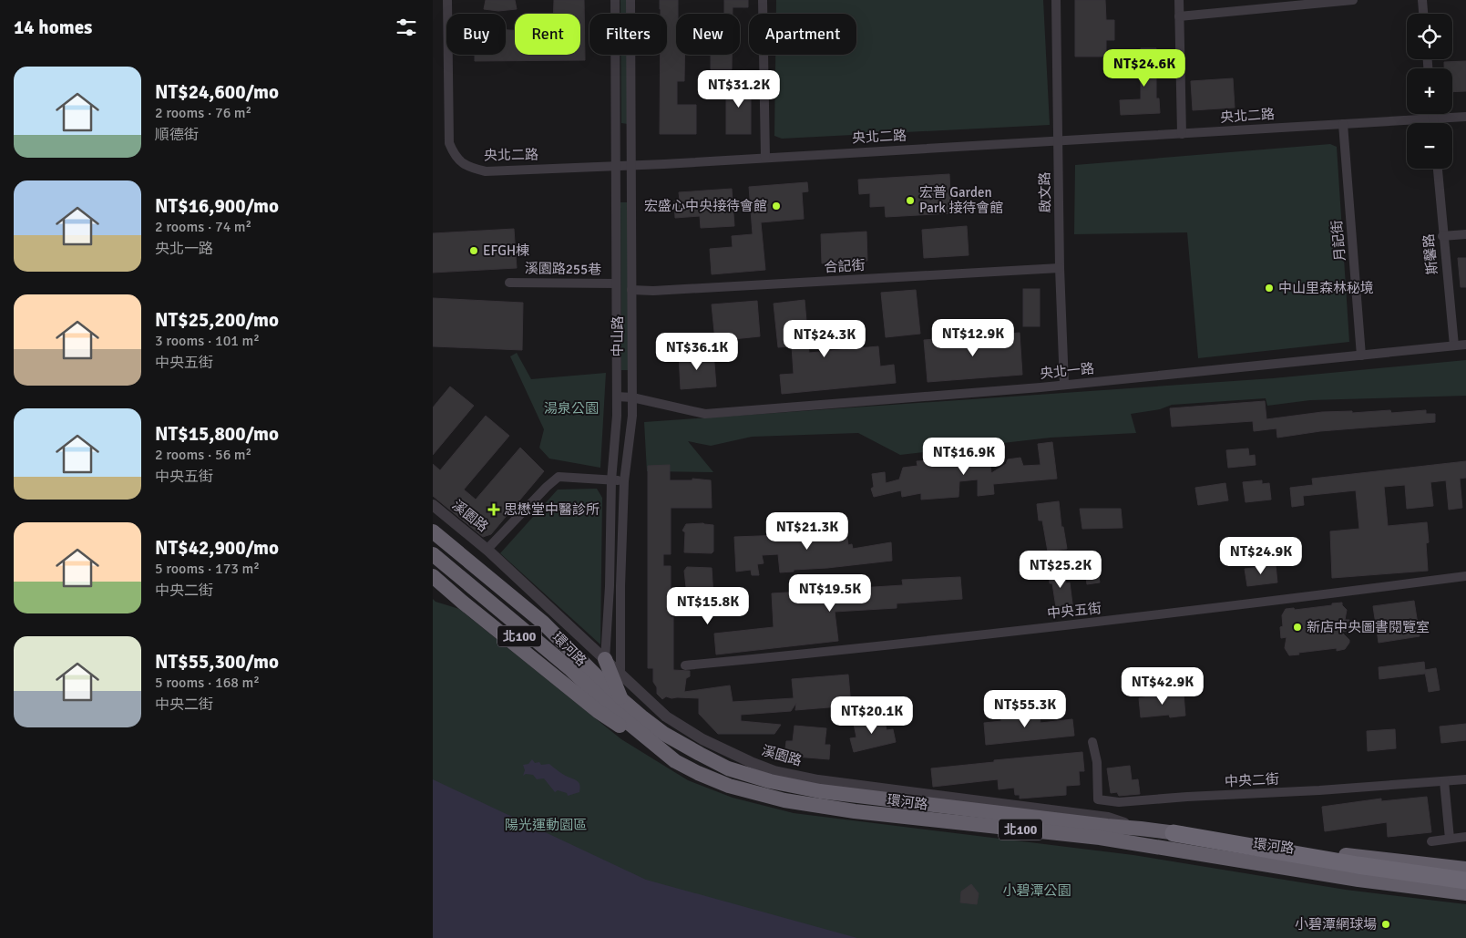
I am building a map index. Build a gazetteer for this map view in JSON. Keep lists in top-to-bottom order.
{
  "streets": {
    "highway": ["北100", "環河路"],
    "street": [
      "央北二路",
      "啟文路",
      "月記街",
      "斯馨路",
      "合記街",
      "溪園路255巷",
      "中山路",
      "央北一路",
      "溪園路",
      "中央五街",
      "中央二街"
    ]
  },
  "crossings": [
    ["央北二路", "啟文路"],
    ["央北二路", "月記街"],
    ["央北二路", "中山路"],
    ["啟文路", "合記街"],
    ["啟文路", "央北一路"],
    ["月記街", "央北一路"],
    ["斯馨路", "央北一路"],
    ["合記街", "中山路"],
    ["溪園路255巷", "中山路"],
    ["中山路", "央北一路"],
    ["中山路", "溪園路"],
    ["中山路", "環河路"],
    ["溪園路", "環河路"]
  ],
  "parks": ["湯泉公園", "陽光運動園區", "小碧潭公園"],
  "places": {
    "other": [
      "宏普 Garden Park 接待會館",
      "宏盛心中央接待會館",
      "EFGH棟",
      "中山里森林秘境",
      "新店中央圖書閱覽室",
      "小碧潭網球場"
    ],
    "health": ["思懋堂中醫診所"]
  },
  "page": {
    "heading": "14 homes",
    "map_buttons": ["+", "−"],
    "chip": [
      "Buy",
      "Rent",
      "Filters",
      "New",
      "Apartment"
    ],
    "price": [
      "NT$24.6K",
      "NT$31.2K",
      "NT$12.9K",
      "NT$24.3K",
      "NT$36.1K",
      "NT$16.9K",
      "NT$21.3K",
      "NT$24.9K",
      "NT$25.2K",
      "NT$19.5K",
      "NT$15.8K",
      "NT$42.9K",
      "NT$55.3K",
      "NT$20.1K"
    ],
    "list": [
      {
        "name": "NT$24,600/mo",
        "note": "2 rooms · 76 m² · 順德街"
      },
      {
        "name": "NT$16,900/mo",
        "note": "2 rooms · 74 m² · 央北一路"
      },
      {
        "name": "NT$25,200/mo",
        "note": "3 rooms · 101 m² · 中央五街"
      },
      {
        "name": "NT$15,800/mo",
        "note": "2 rooms · 56 m² · 中央五街"
      },
      {
        "name": "NT$42,900/mo",
        "note": "5 rooms · 173 m² · 中央二街"
      },
      {
        "name": "NT$55,300/mo",
        "note": "5 rooms · 168 m² · 中央二街"
      }
    ]
  }
}
